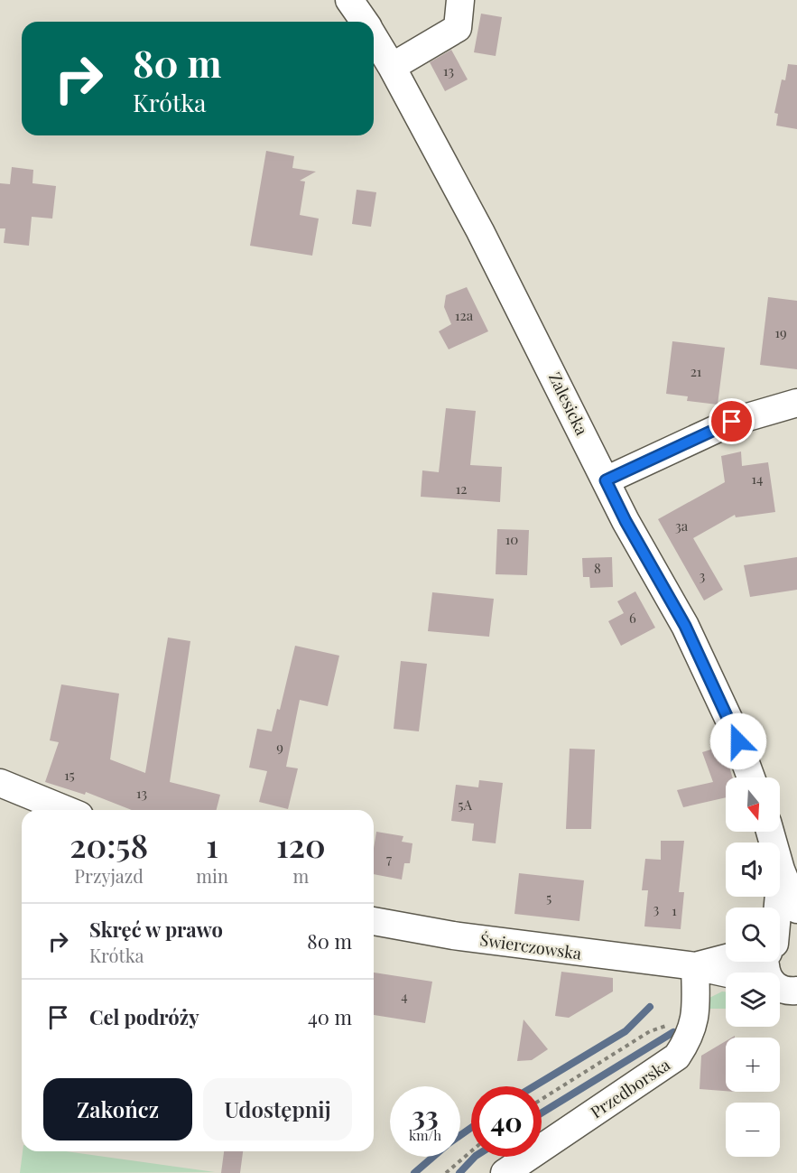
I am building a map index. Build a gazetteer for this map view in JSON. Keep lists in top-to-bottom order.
{
  "streets": {
    "street": ["Zalesicka", "Świerczowska", "Przedborska"]
  },
  "crossings": [
    ["Świerczowska", "Przedborska"]
  ],
  "house_numbers": [
    "13",
    "12a",
    "19",
    "21",
    "14",
    "12",
    "3a",
    "10",
    "8",
    "3",
    "6",
    "9",
    "15",
    "13",
    "5A",
    "7",
    "5",
    "3",
    "1",
    "4"
  ],
  "north": "bottom",
  "page": {
    "turn": ["80 m", "Krótka"],
    "map_buttons": ["+", "−"],
    "eta": [
      "20:58",
      "Przyjazd",
      "1",
      "min",
      "120",
      "m"
    ],
    "list": [
      {
        "name": "Skręć w prawo",
        "note": "Krótka",
        "value": "80 m"
      },
      {
        "name": "Cel podróży",
        "value": "40 m"
      }
    ],
    "buttons": ["Zakończ", "Udostępnij"],
    "speed": "33 km/h",
    "limit": "40"
  }
}
